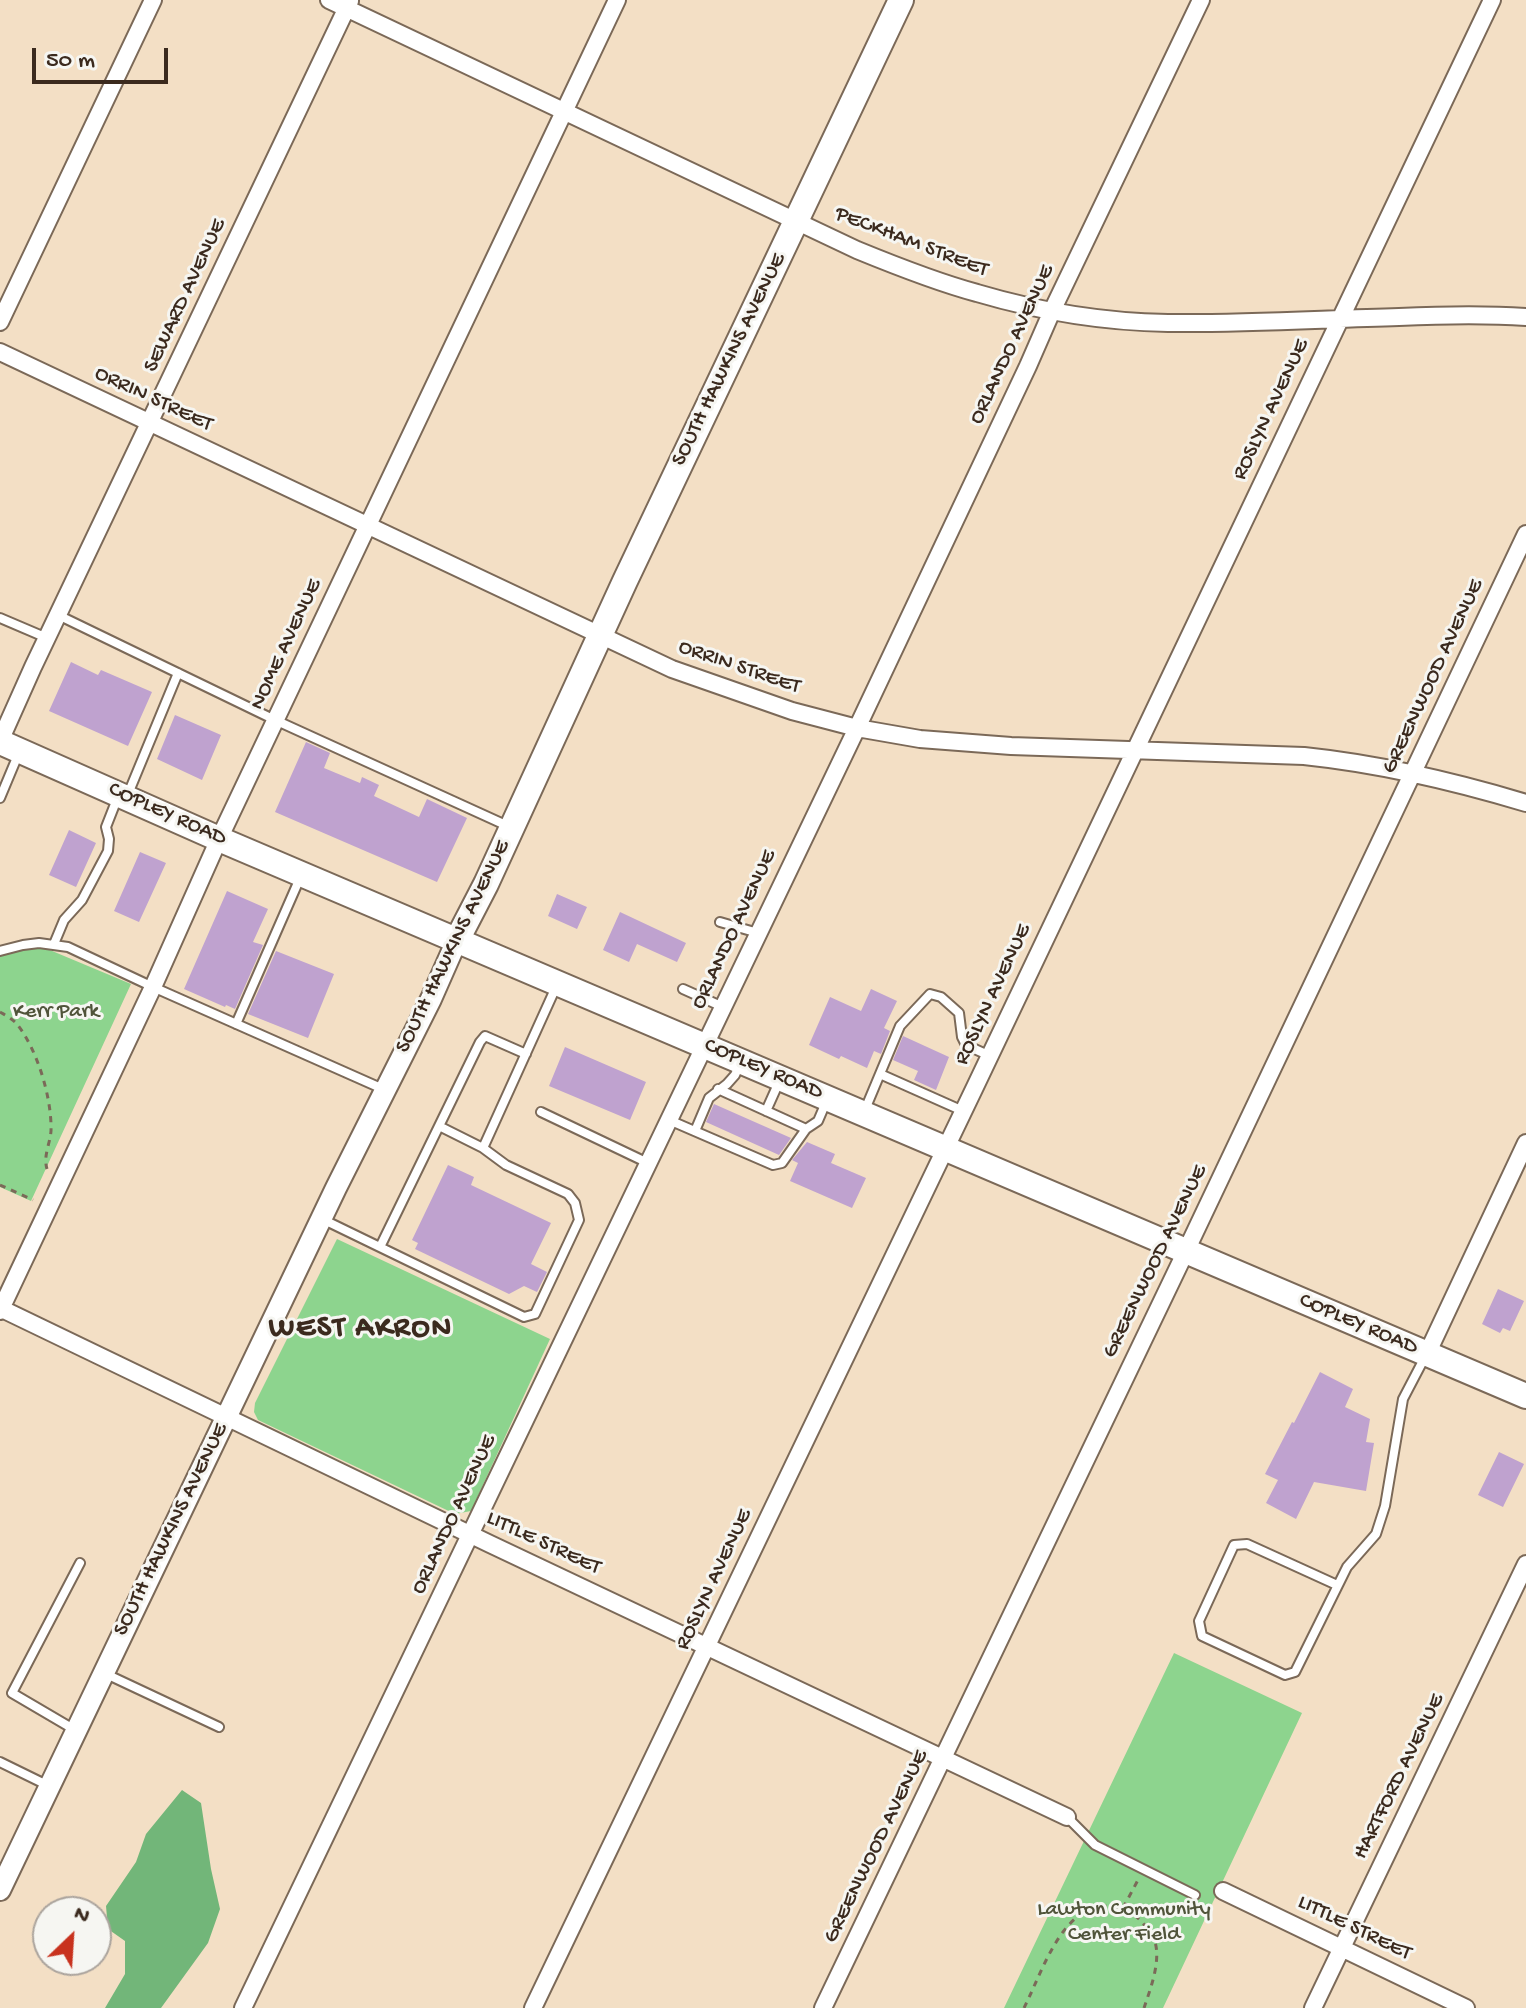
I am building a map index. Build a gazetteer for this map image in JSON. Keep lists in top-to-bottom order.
{
  "streets": {
    "main road": ["SOUTH HAWKINS AVENUE", "COPLEY ROAD"],
    "street": [
      "PECKHAM STREET",
      "SEWARD AVENUE",
      "ORLANDO AVENUE",
      "ORRIN STREET",
      "ROSLYN AVENUE",
      "NOME AVENUE",
      "GREENWOOD AVENUE",
      "LITTLE STREET",
      "HARTFORD AVENUE"
    ]
  },
  "crossings": [
    ["PECKHAM STREET", "SEWARD AVENUE"],
    ["PECKHAM STREET", "ORLANDO AVENUE"],
    ["PECKHAM STREET", "SOUTH HAWKINS AVENUE"],
    ["PECKHAM STREET", "ROSLYN AVENUE"],
    ["PECKHAM STREET", "NOME AVENUE"],
    ["SEWARD AVENUE", "ORRIN STREET"],
    ["SEWARD AVENUE", "COPLEY ROAD"],
    ["ORLANDO AVENUE", "ORRIN STREET"],
    ["ORLANDO AVENUE", "COPLEY ROAD"],
    ["ORLANDO AVENUE", "LITTLE STREET"],
    ["SOUTH HAWKINS AVENUE", "ORRIN STREET"],
    ["SOUTH HAWKINS AVENUE", "COPLEY ROAD"],
    ["SOUTH HAWKINS AVENUE", "LITTLE STREET"],
    ["ORRIN STREET", "ROSLYN AVENUE"],
    ["ORRIN STREET", "NOME AVENUE"],
    ["ORRIN STREET", "GREENWOOD AVENUE"],
    ["ROSLYN AVENUE", "COPLEY ROAD"],
    ["ROSLYN AVENUE", "LITTLE STREET"],
    ["NOME AVENUE", "COPLEY ROAD"],
    ["NOME AVENUE", "LITTLE STREET"],
    ["GREENWOOD AVENUE", "COPLEY ROAD"],
    ["GREENWOOD AVENUE", "LITTLE STREET"],
    ["LITTLE STREET", "HARTFORD AVENUE"]
  ],
  "districts": ["WEST AKRON"],
  "parks": ["Kerr Park", "Lawton Community Center Field"],
  "scale_bar": "50 m",
  "north": "top right"
}
